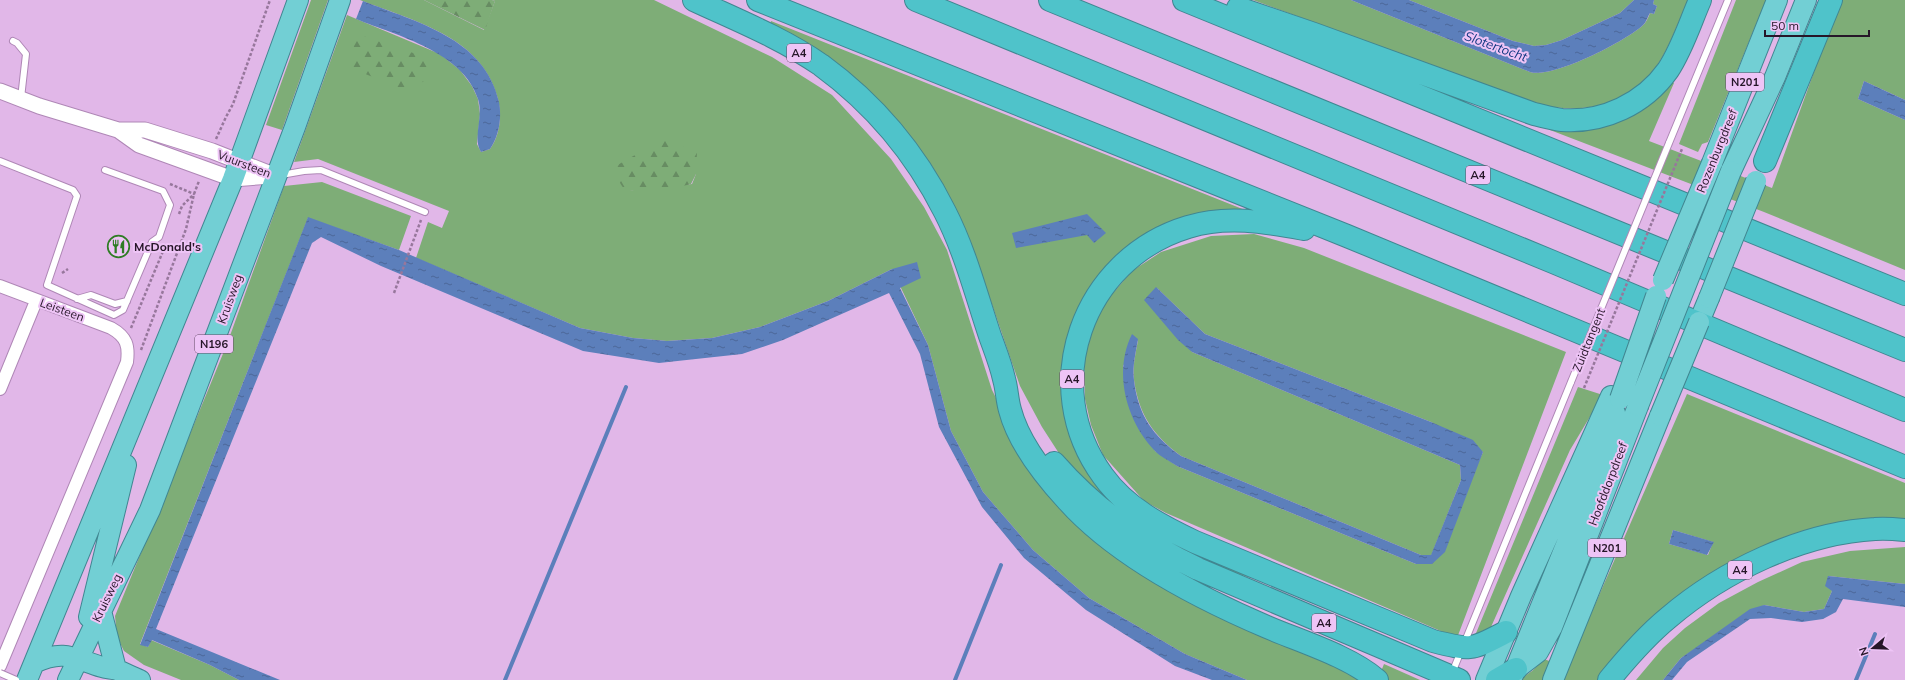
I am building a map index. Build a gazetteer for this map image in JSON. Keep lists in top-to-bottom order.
{
  "streets": {
    "highway": [
      "A4",
      "N201",
      "Rozenburgdreef",
      "Kruisweg",
      "N196",
      "Hoofddorpdreef"
    ],
    "street": ["Vuursteen", "Leisteen"],
    "lane": ["Zuidtangent"]
  },
  "crossings": [
    ["A4", "Zuidtangent"],
    ["Rozenburgdreef", "Hoofddorpdreef"],
    ["Vuursteen", "Kruisweg"],
    ["Vuursteen", "N196"],
    ["Kruisweg", "N196"]
  ],
  "water": ["Slotertocht"],
  "places": {
    "restaurant": ["McDonald's"]
  },
  "scale_bar": "50 m",
  "north": "left"
}
